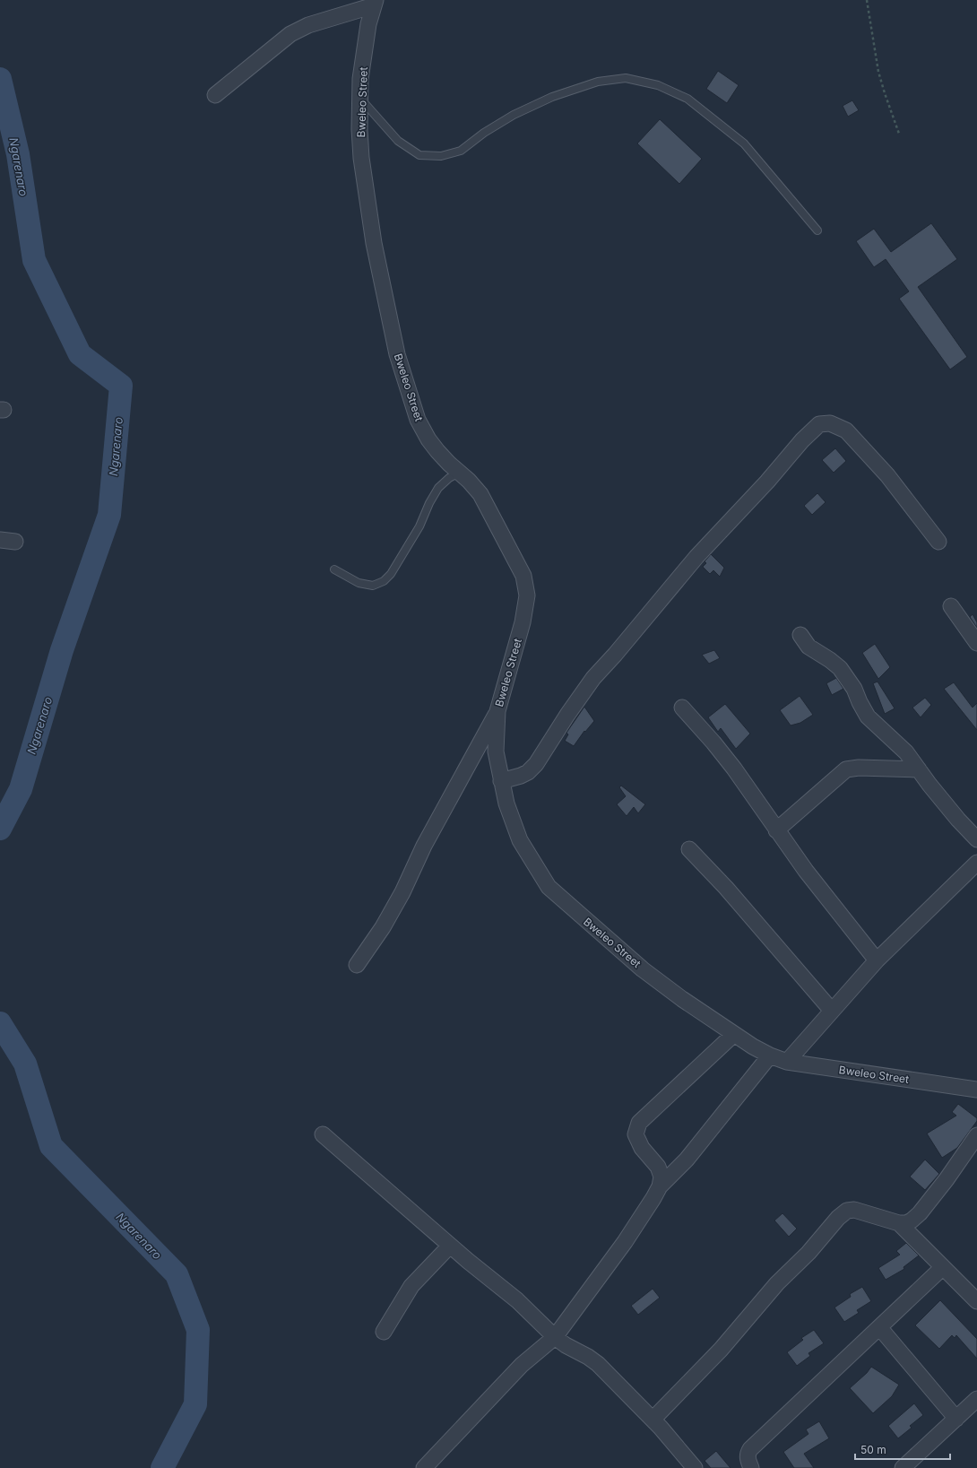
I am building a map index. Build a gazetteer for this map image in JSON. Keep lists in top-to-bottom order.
{
  "streets": {
    "street": ["Bweleo Street"]
  },
  "water": ["Ngarenaro"],
  "scale_bar": "50 m"
}
